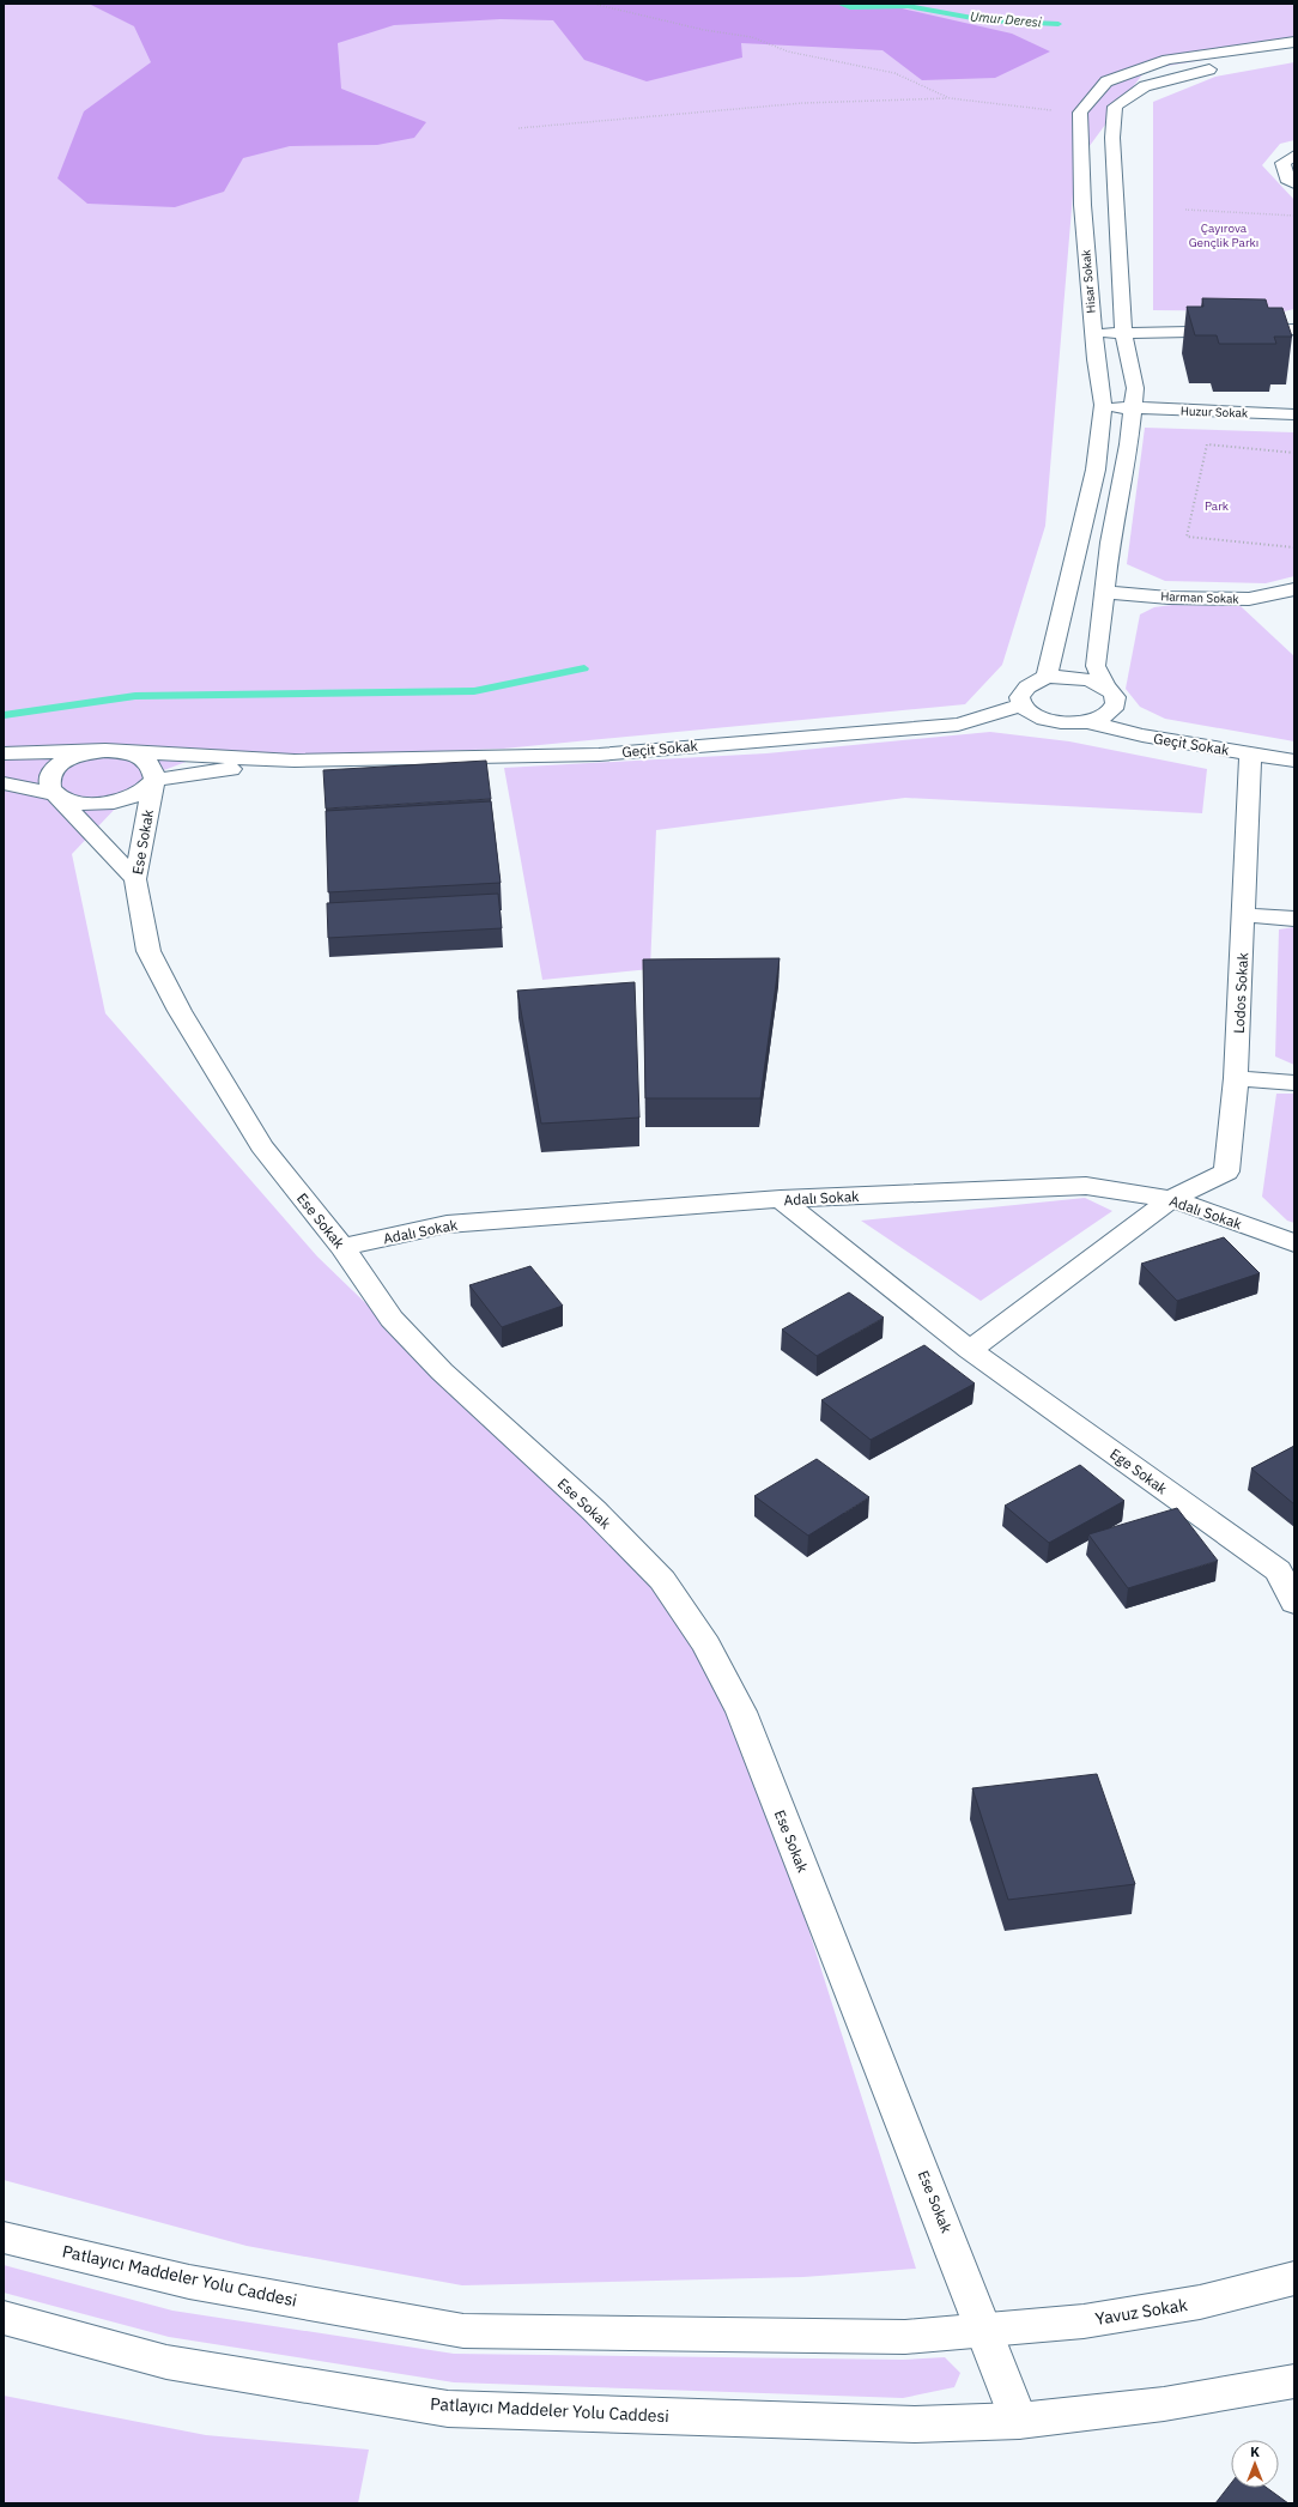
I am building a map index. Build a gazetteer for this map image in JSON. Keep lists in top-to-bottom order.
{
  "streets": {
    "street": [
      "Hisar Sokak",
      "Huzur Sokak",
      "Harman Sokak",
      "Geçit Sokak",
      "Ese Sokak",
      "Lodos Sokak",
      "Adalı Sokak",
      "Ege Sokak",
      "Patlayıcı Maddeler Yolu Caddesi",
      "Yavuz Sokak"
    ]
  },
  "crossings": [
    ["Hisar Sokak", "Huzur Sokak"],
    ["Geçit Sokak", "Lodos Sokak"],
    ["Ese Sokak", "Adalı Sokak"],
    ["Ese Sokak", "Patlayıcı Maddeler Yolu Caddesi"],
    ["Ese Sokak", "Yavuz Sokak"],
    ["Lodos Sokak", "Adalı Sokak"],
    ["Adalı Sokak", "Ege Sokak"],
    ["Patlayıcı Maddeler Yolu Caddesi", "Yavuz Sokak"]
  ],
  "water": ["Umur Deresi"],
  "parks": ["Çayırova Gençlik Parkı", "Park"],
  "north": "top"
}
